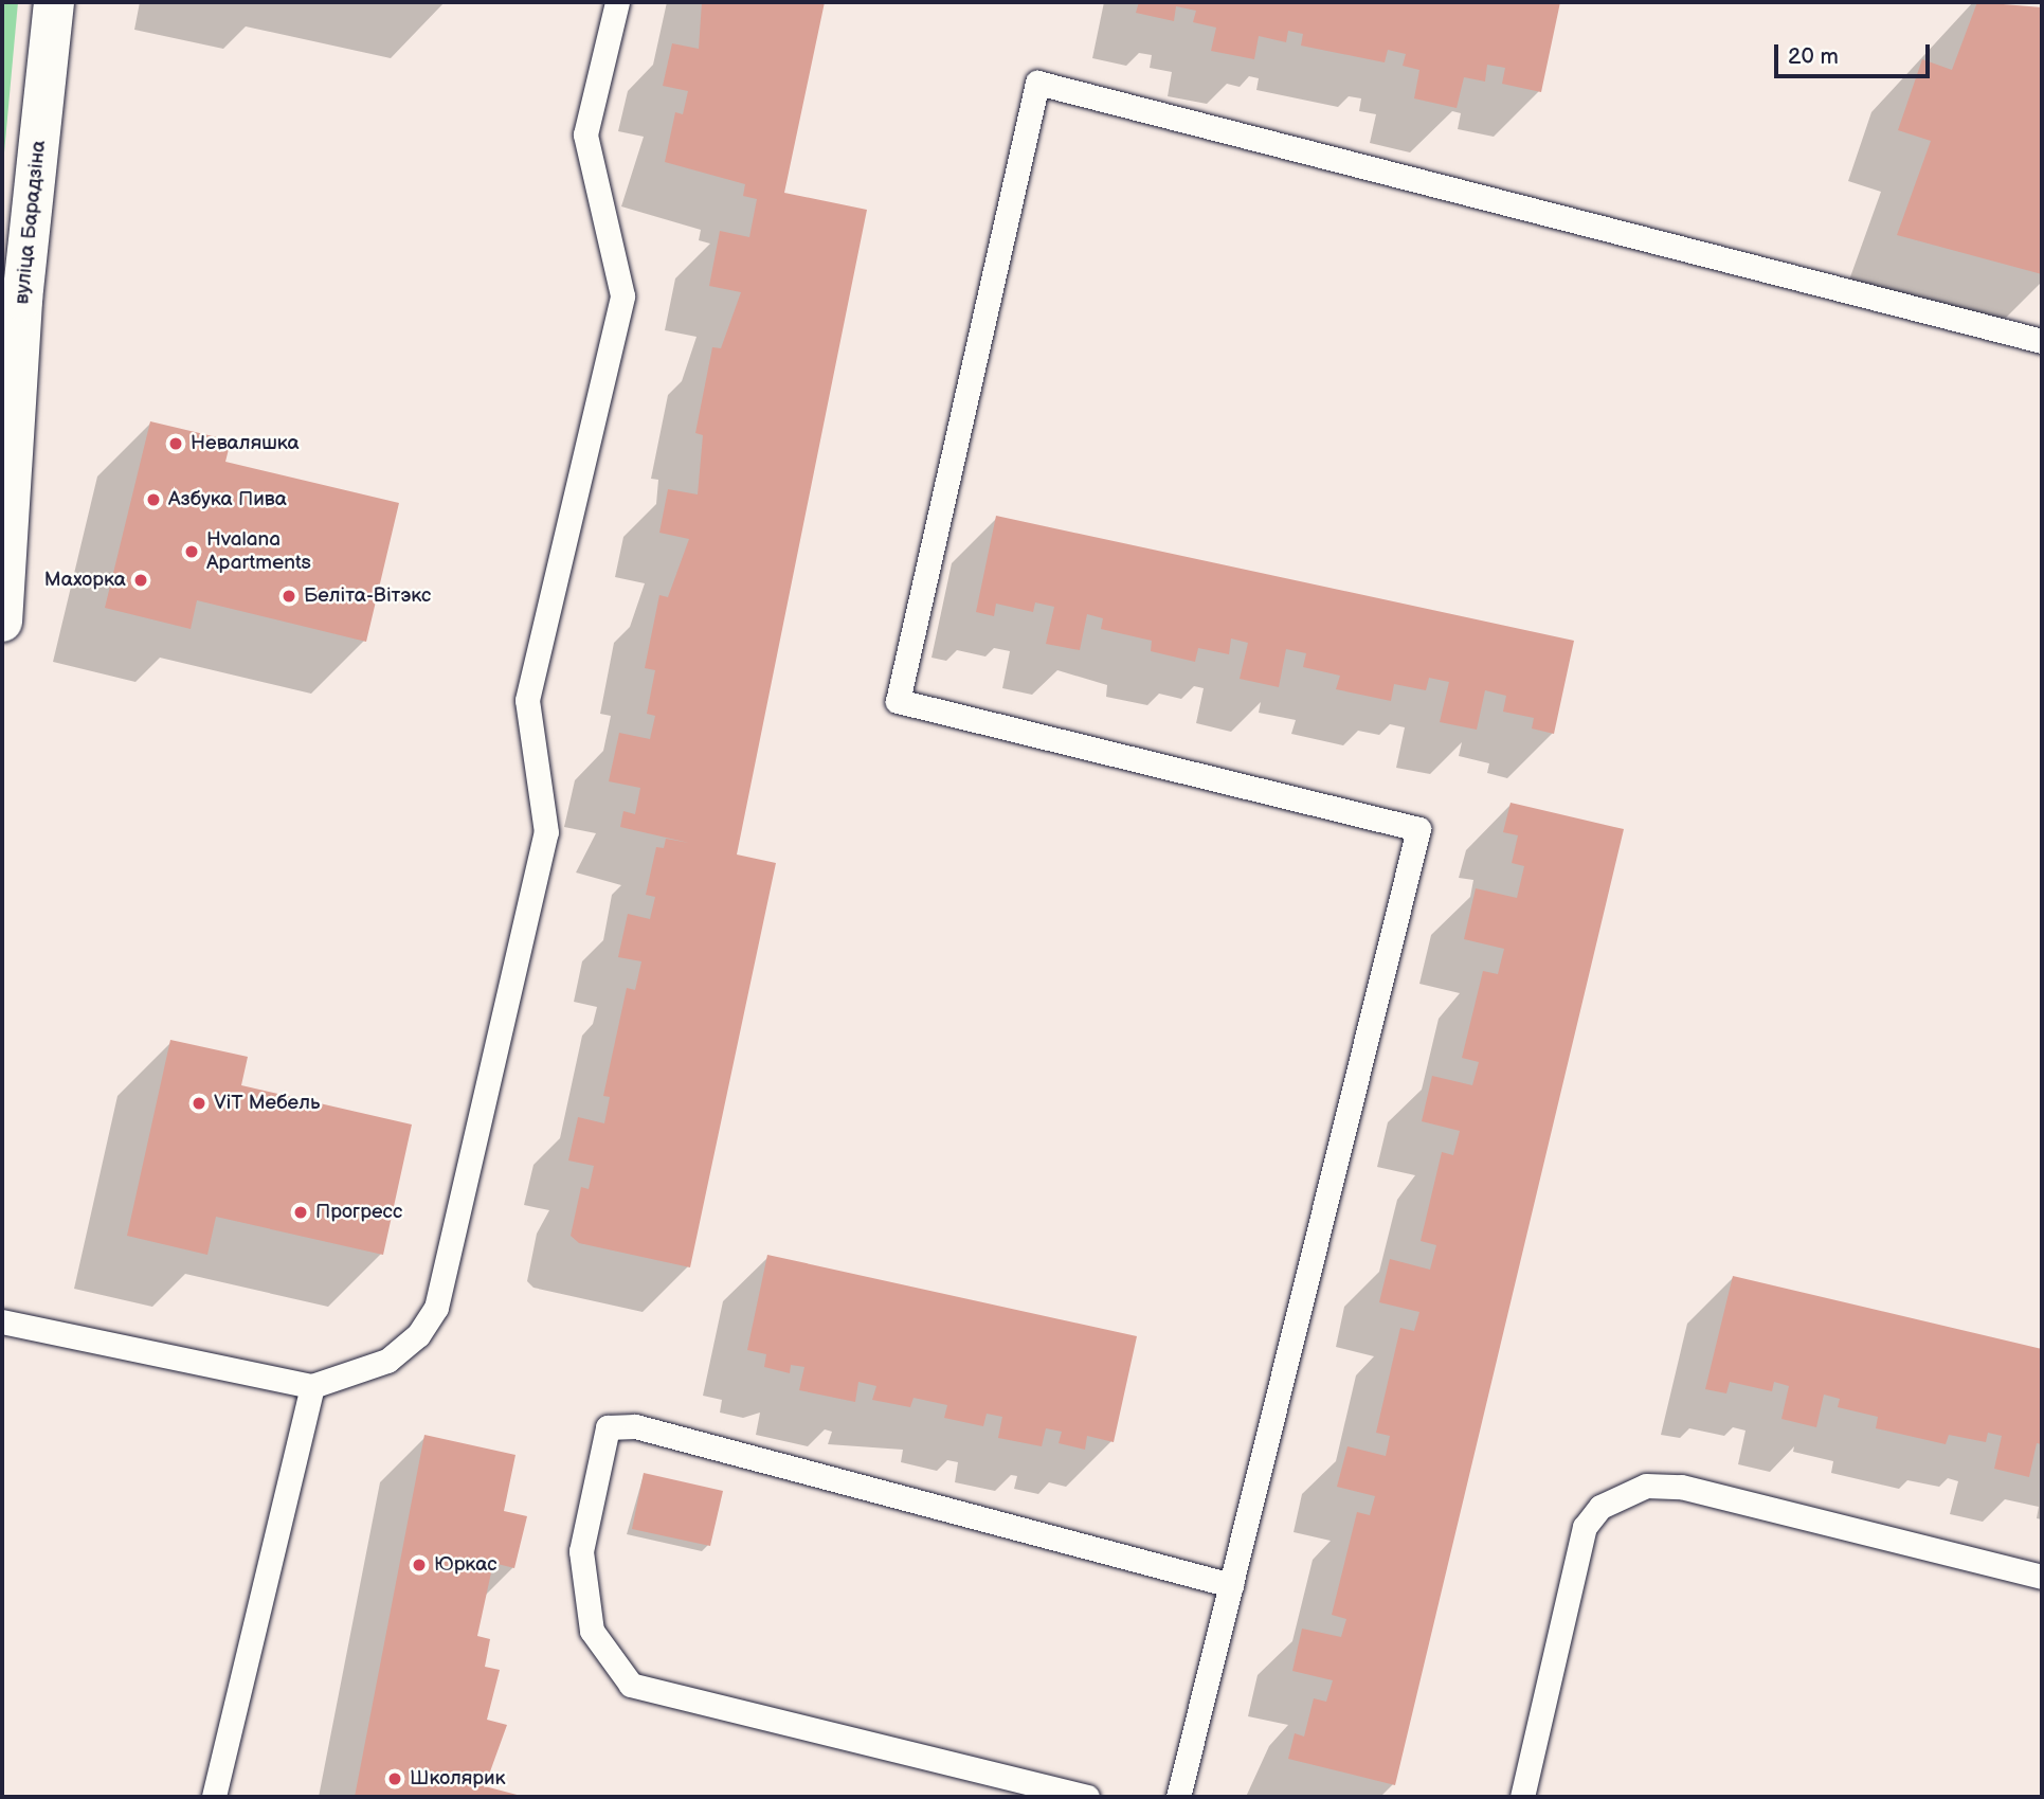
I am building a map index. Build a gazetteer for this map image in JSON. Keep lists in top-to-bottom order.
{
  "streets": {
    "street": ["вуліца Барадзіна"]
  },
  "places": [
    "Неваляшка",
    "Азбука Пива",
    "Hvalana Apartments",
    "Махорка",
    "Беліта-Вітэкс",
    "ViT Мебель",
    "Прогресс",
    "Юркас",
    "Школярик"
  ],
  "scale_bar": "20 m"
}
